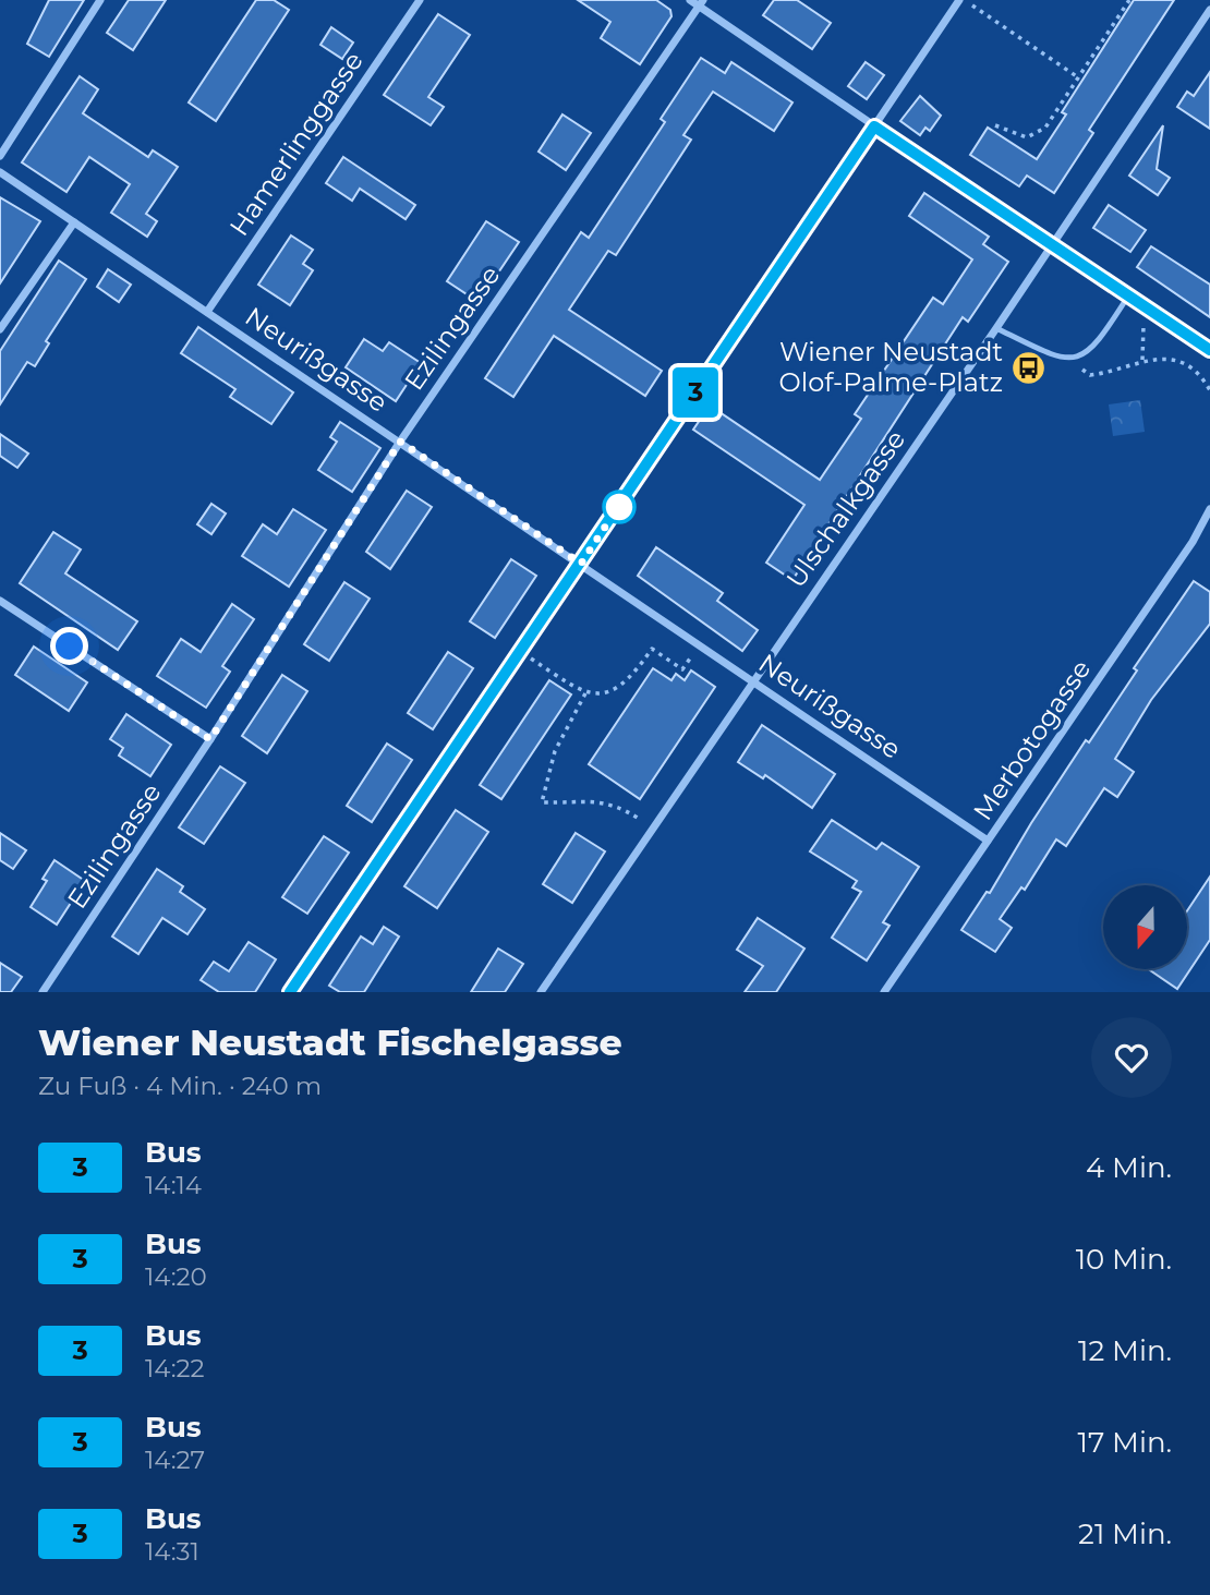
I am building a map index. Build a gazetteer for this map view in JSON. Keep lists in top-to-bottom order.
{
  "streets": {
    "street": [
      "Hamerlinggasse",
      "Ezilingasse",
      "Neurißgasse",
      "Ulschalkgasse",
      "Merbotogasse"
    ]
  },
  "crossings": [
    ["Hamerlinggasse", "Neurißgasse"],
    ["Ezilingasse", "Neurißgasse"],
    ["Neurißgasse", "Ulschalkgasse"],
    ["Neurißgasse", "Merbotogasse"]
  ],
  "places": {
    "bus stop": ["Wiener Neustadt Olof-Palme-Platz"]
  },
  "lines": ["bus line 3"],
  "north": "bottom",
  "page": {
    "on_map": "3",
    "heading": ["Wiener Neustadt Fischelgasse", "Zu Fuß · 4 Min. · 240 m"],
    "list": [
      {
        "mark": "3",
        "name": "Bus",
        "note": "14:14",
        "value": "4 Min."
      },
      {
        "mark": "3",
        "name": "Bus",
        "note": "14:20",
        "value": "10 Min."
      },
      {
        "mark": "3",
        "name": "Bus",
        "note": "14:22",
        "value": "12 Min."
      },
      {
        "mark": "3",
        "name": "Bus",
        "note": "14:27",
        "value": "17 Min."
      },
      {
        "mark": "3",
        "name": "Bus",
        "note": "14:31",
        "value": "21 Min."
      }
    ]
  }
}
